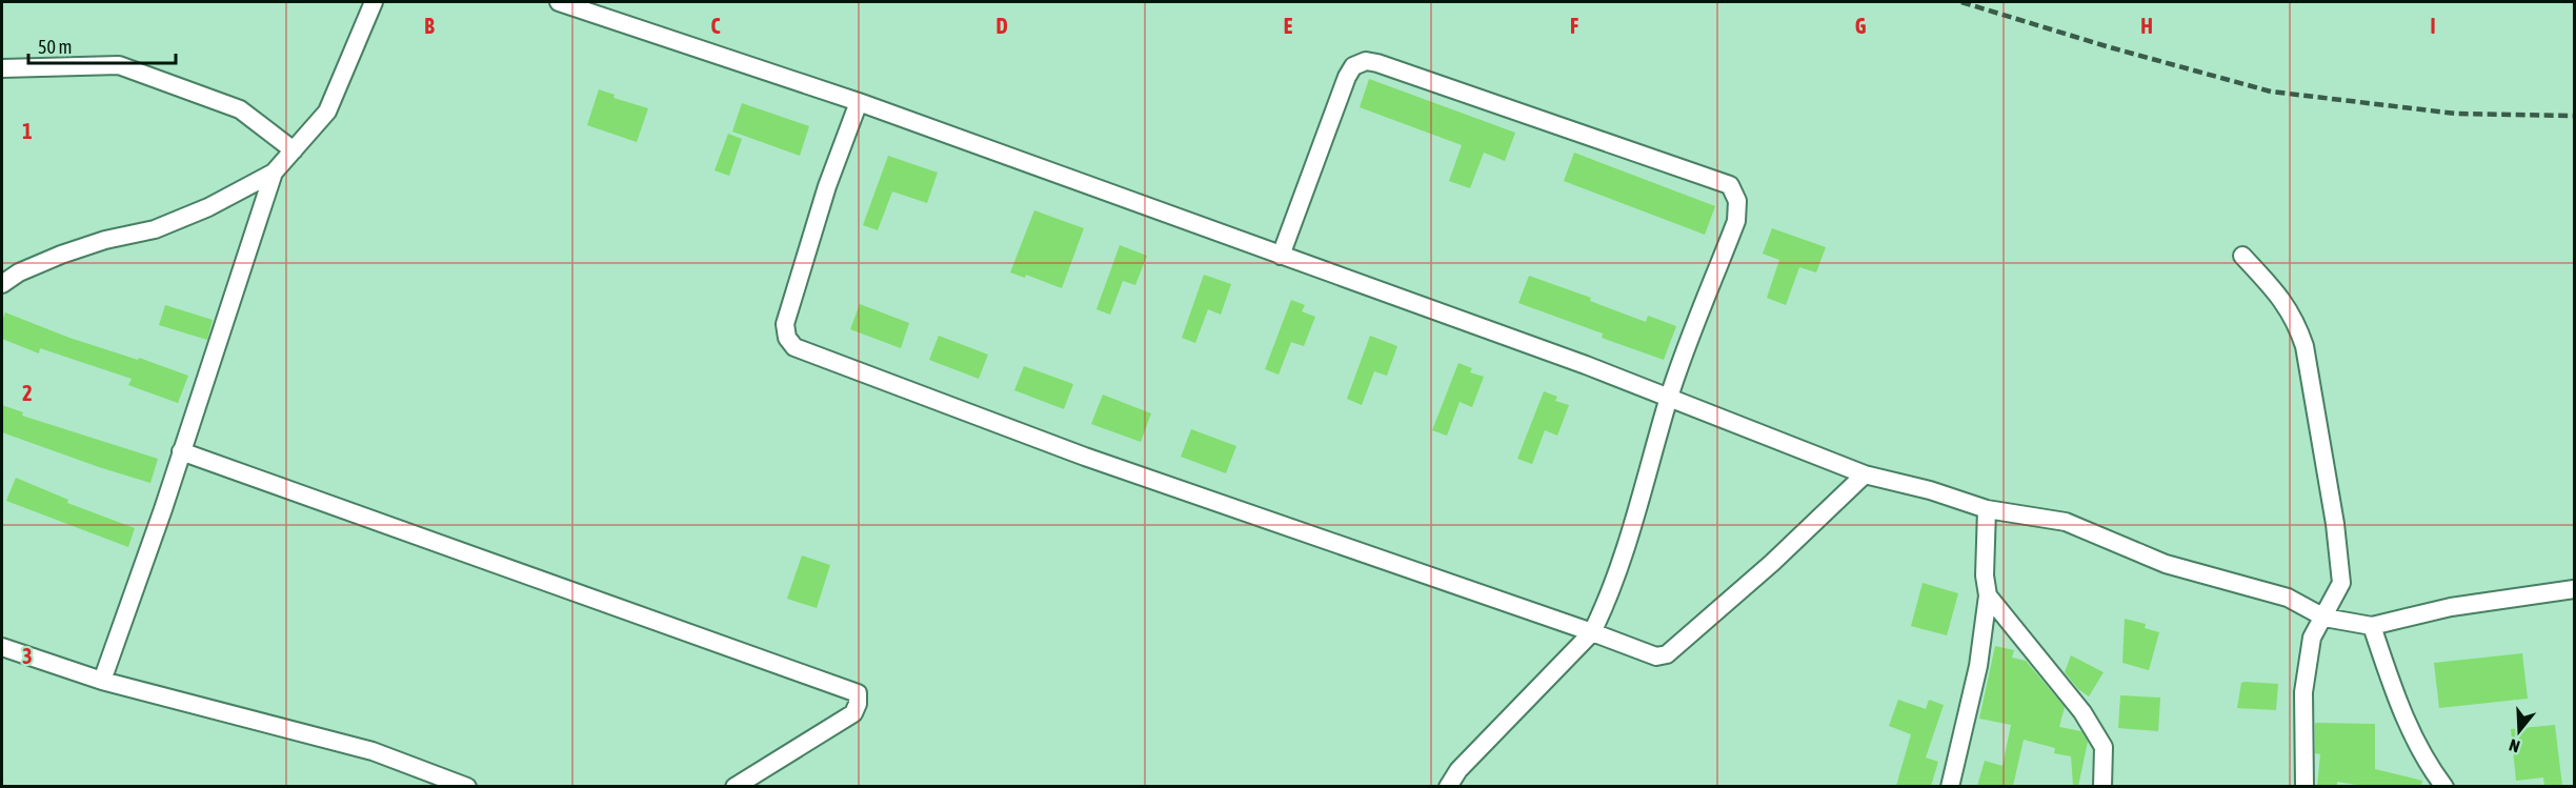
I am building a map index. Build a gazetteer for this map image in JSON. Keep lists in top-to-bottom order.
{
  "scale_bar": "50 m",
  "north": "bottom",
  "grid": {
    "columns": [
      "B",
      "C",
      "D",
      "E",
      "F",
      "G",
      "H",
      "I"
    ],
    "rows": ["1", "2", "3"]
  }
}
